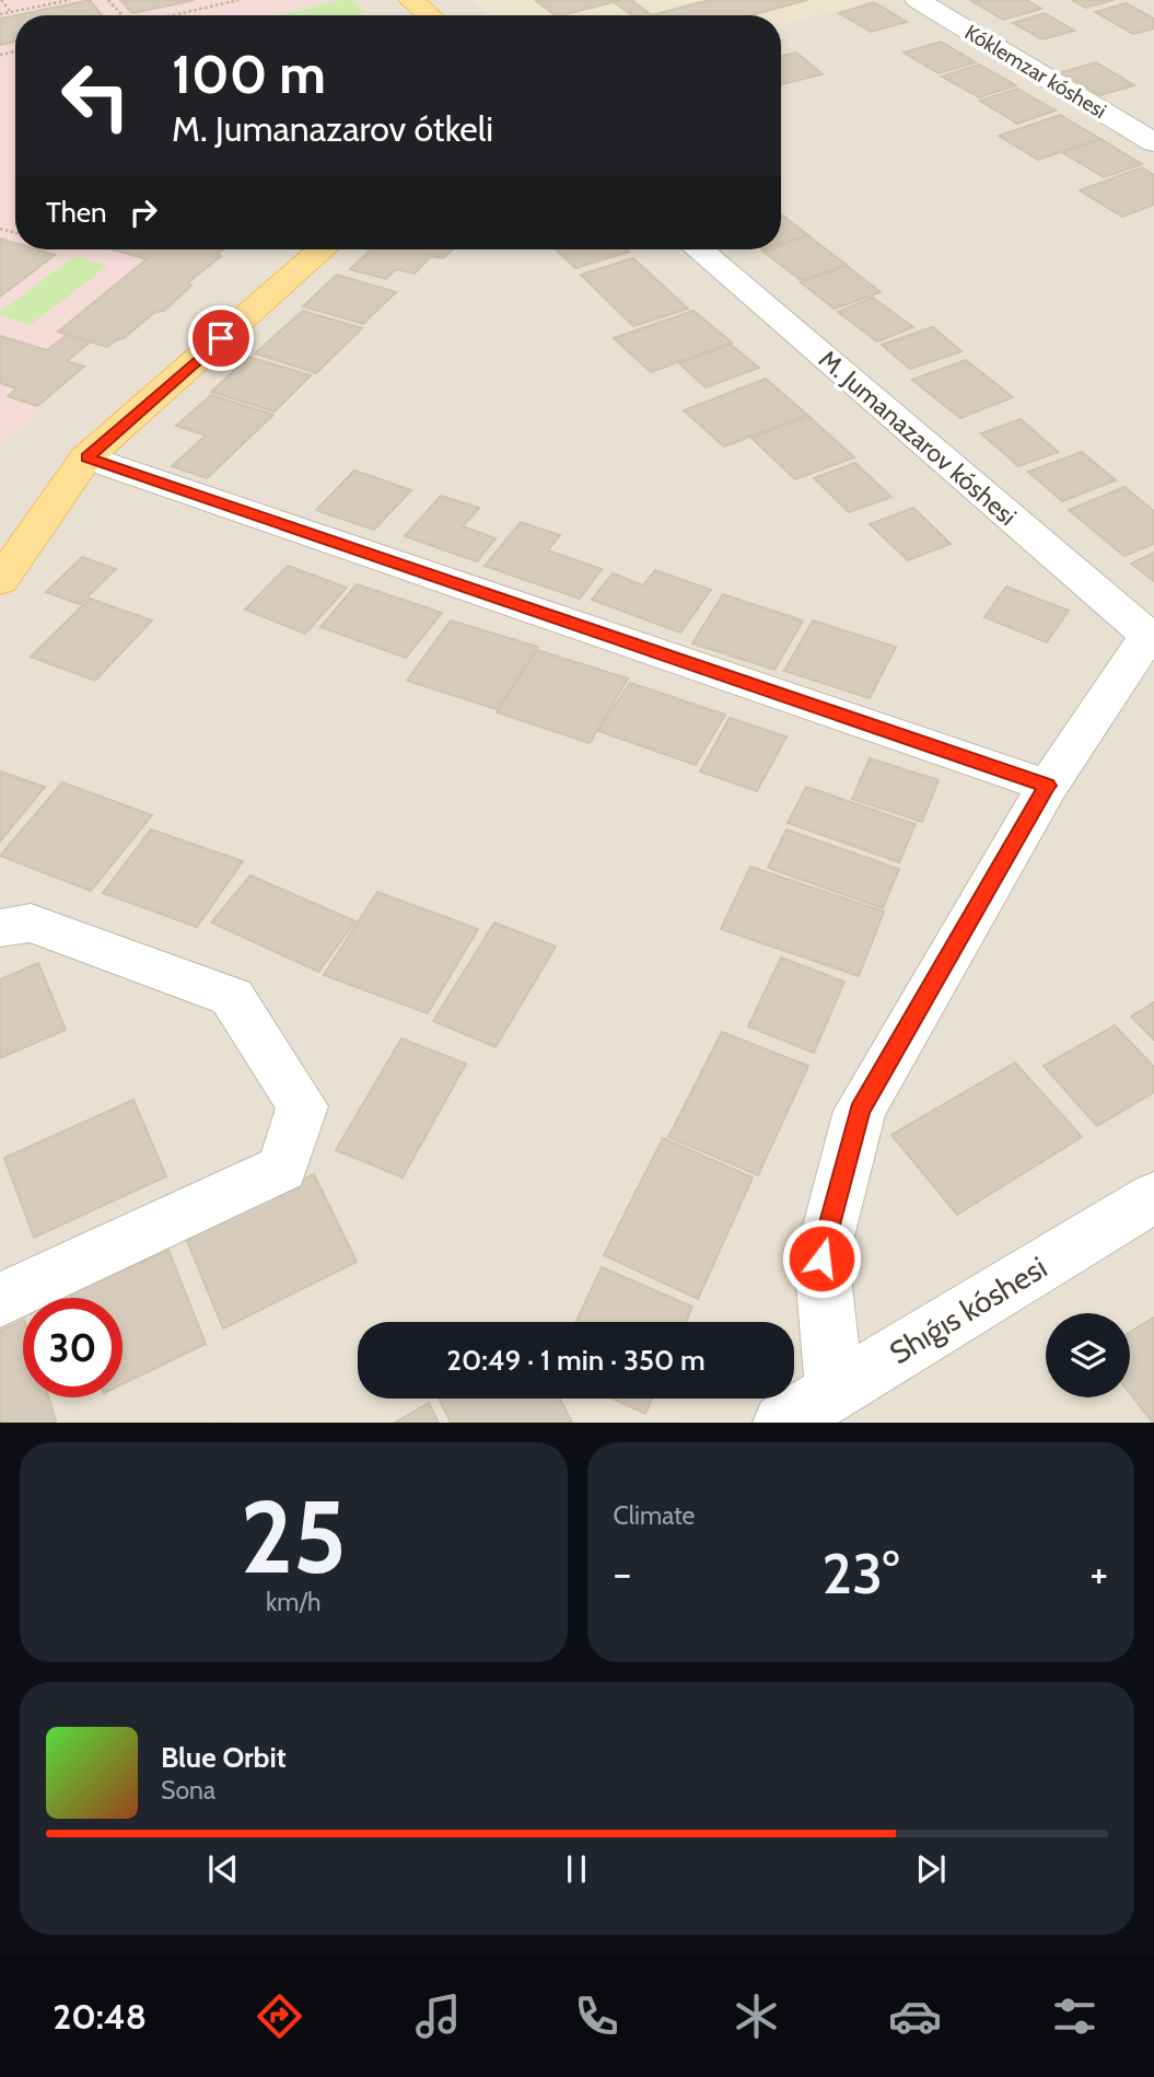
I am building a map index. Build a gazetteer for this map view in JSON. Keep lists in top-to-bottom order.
{
  "streets": {
    "street": ["Kóklemzar kóshesi", "M. Jumanazarov kóshesi", "Shıǵıs kóshesi"]
  },
  "page": {
    "turn": ["100 m", "M. Jumanazarov ótkeli"],
    "then": "Then",
    "limit": "30",
    "trip": "20:49 · 1 min · 350 m",
    "tile": [
      ["25", "km/h"],
      "Climate"
    ],
    "heat": ["−", "23°", "+"],
    "song": ["Blue Orbit", "Sona"],
    "tabs": "20:48"
  }
}
